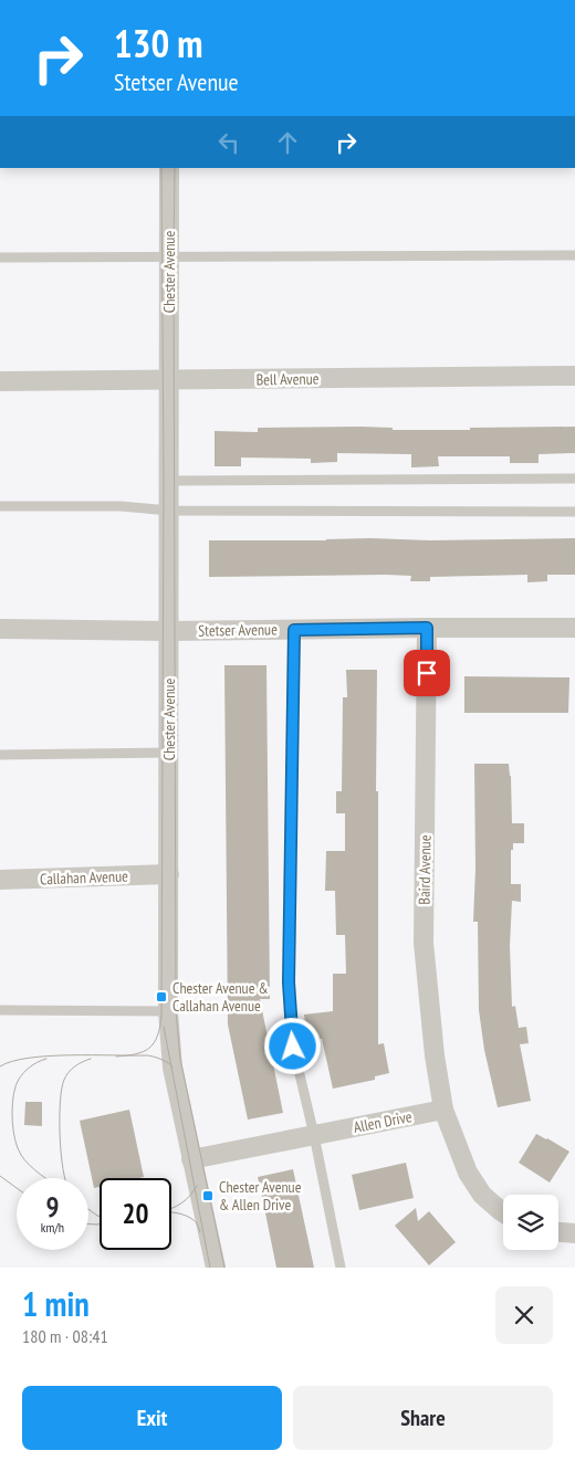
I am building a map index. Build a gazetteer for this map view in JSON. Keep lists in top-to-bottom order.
{
  "streets": {
    "street": [
      "Chester Avenue",
      "Bell Avenue",
      "Stetser Avenue",
      "Baird Avenue",
      "Callahan Avenue",
      "Allen Drive"
    ]
  },
  "crossings": [
    ["Chester Avenue", "Bell Avenue"],
    ["Chester Avenue", "Stetser Avenue"],
    ["Chester Avenue", "Callahan Avenue"],
    ["Chester Avenue", "Allen Drive"],
    ["Stetser Avenue", "Baird Avenue"],
    ["Baird Avenue", "Allen Drive"]
  ],
  "places": {
    "transit": ["Chester Avenue & Callahan Avenue", "Chester Avenue & Allen Drive"]
  },
  "page": {
    "turn": ["130 m", "Stetser Avenue"],
    "speed": "9 km/h",
    "limit": "20",
    "heading": ["1 min", "180 m · 08:41"],
    "buttons": ["Exit", "Share"]
  }
}
